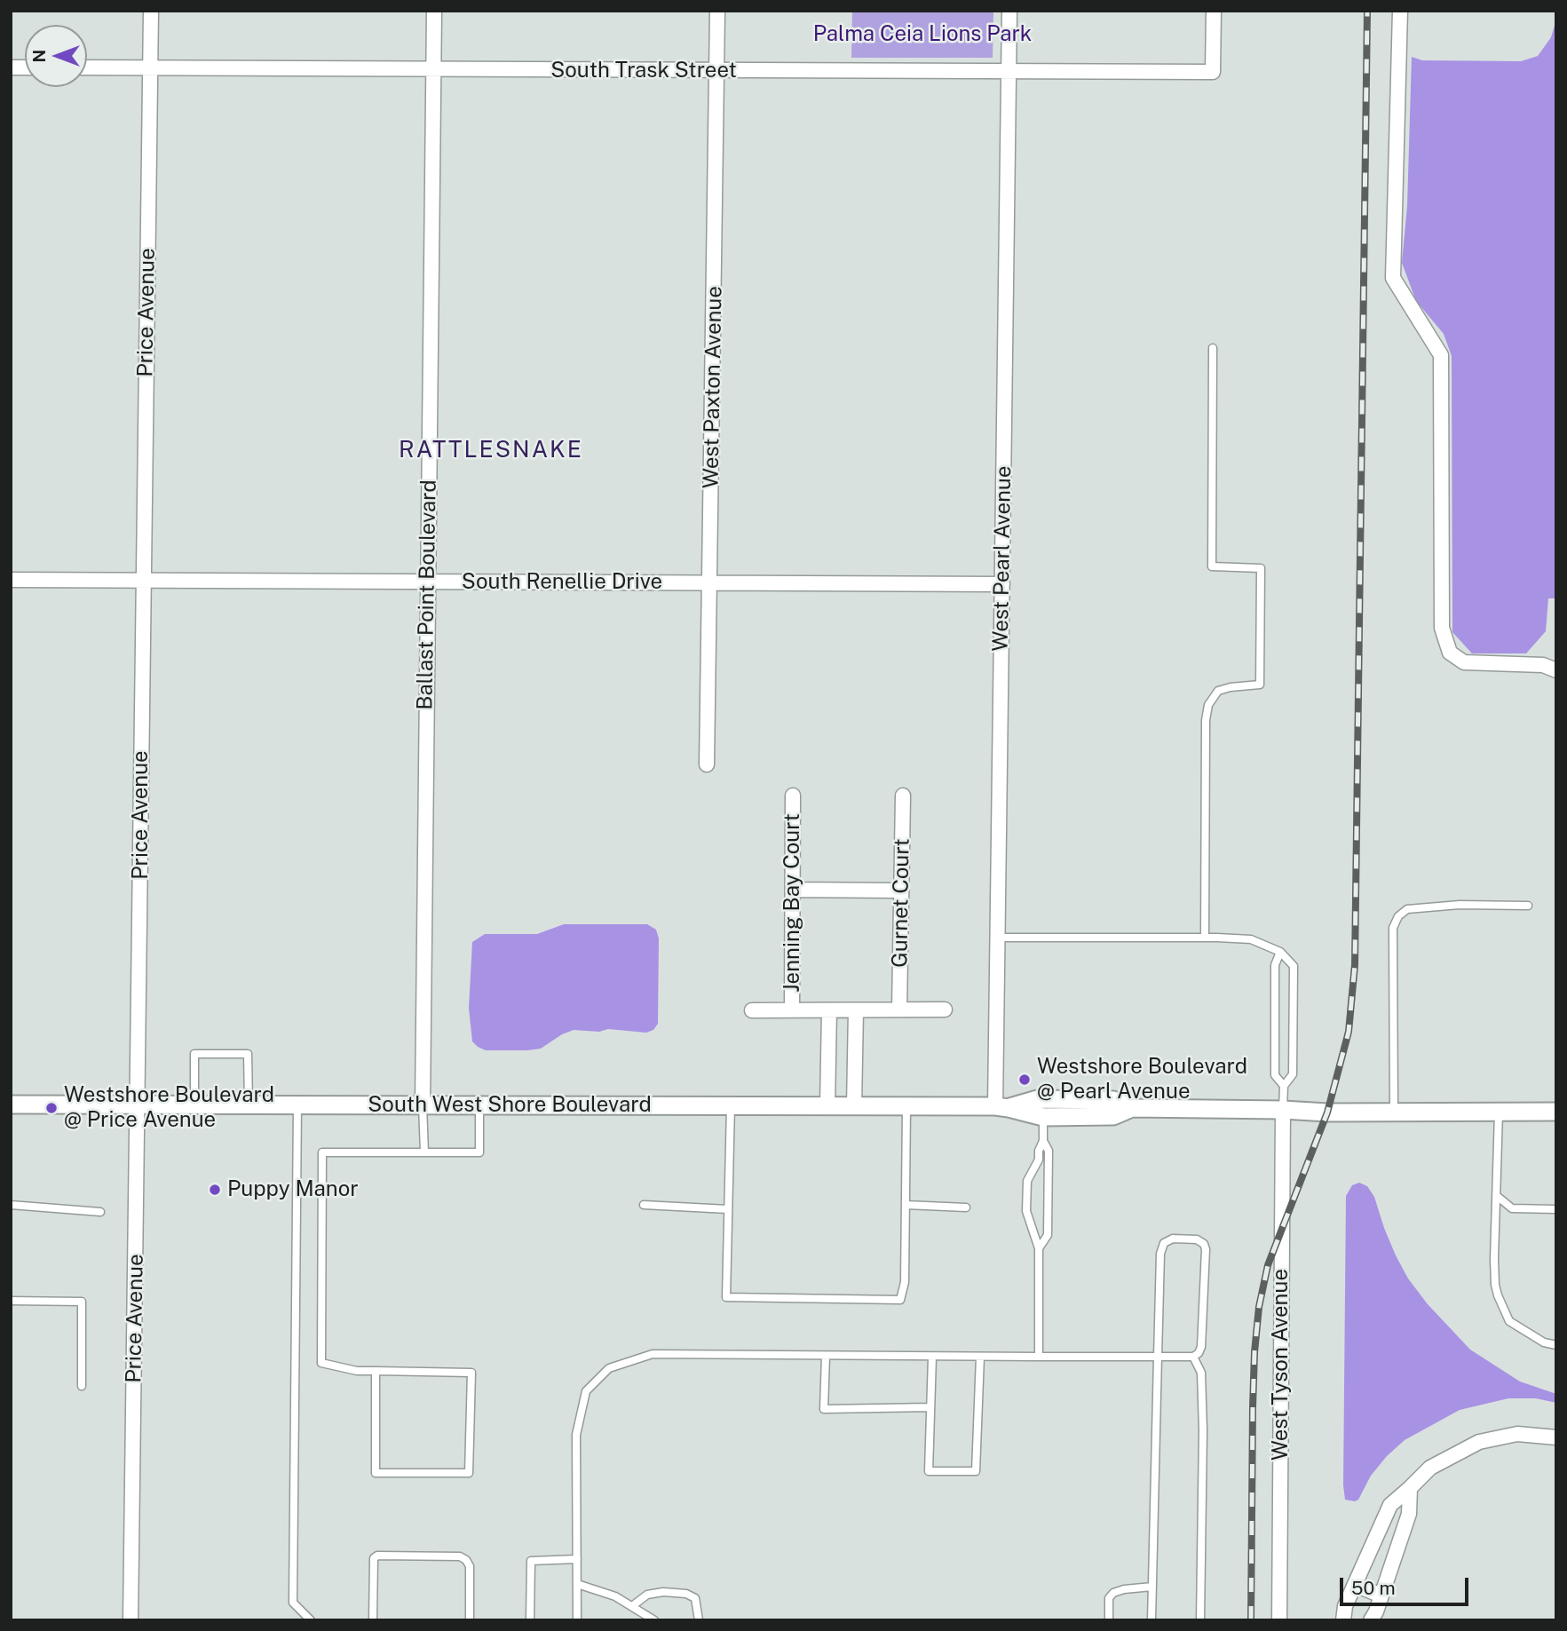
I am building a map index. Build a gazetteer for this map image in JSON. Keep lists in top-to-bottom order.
{
  "streets": {
    "street": [
      "South Trask Street",
      "Price Avenue",
      "West Paxton Avenue",
      "West Pearl Avenue",
      "South Renellie Drive",
      "Ballast Point Boulevard",
      "Jenning Bay Court",
      "Gurnet Court",
      "South West Shore Boulevard",
      "West Tyson Avenue"
    ]
  },
  "crossings": [
    ["South Trask Street", "Price Avenue"],
    ["South Trask Street", "West Paxton Avenue"],
    ["South Trask Street", "West Pearl Avenue"],
    ["South Trask Street", "Ballast Point Boulevard"],
    ["Price Avenue", "South Renellie Drive"],
    ["Price Avenue", "South West Shore Boulevard"],
    ["West Paxton Avenue", "South Renellie Drive"],
    ["West Pearl Avenue", "South Renellie Drive"],
    ["West Pearl Avenue", "South West Shore Boulevard"],
    ["South Renellie Drive", "Ballast Point Boulevard"],
    ["Ballast Point Boulevard", "South West Shore Boulevard"],
    ["South West Shore Boulevard", "West Tyson Avenue"]
  ],
  "districts": ["RATTLESNAKE"],
  "parks": ["Palma Ceia Lions Park"],
  "places": ["Westshore Boulevard @ Pearl Avenue", "Westshore Boulevard @ Price Avenue", "Puppy Manor"],
  "scale_bar": "50 m",
  "north": "left"
}
